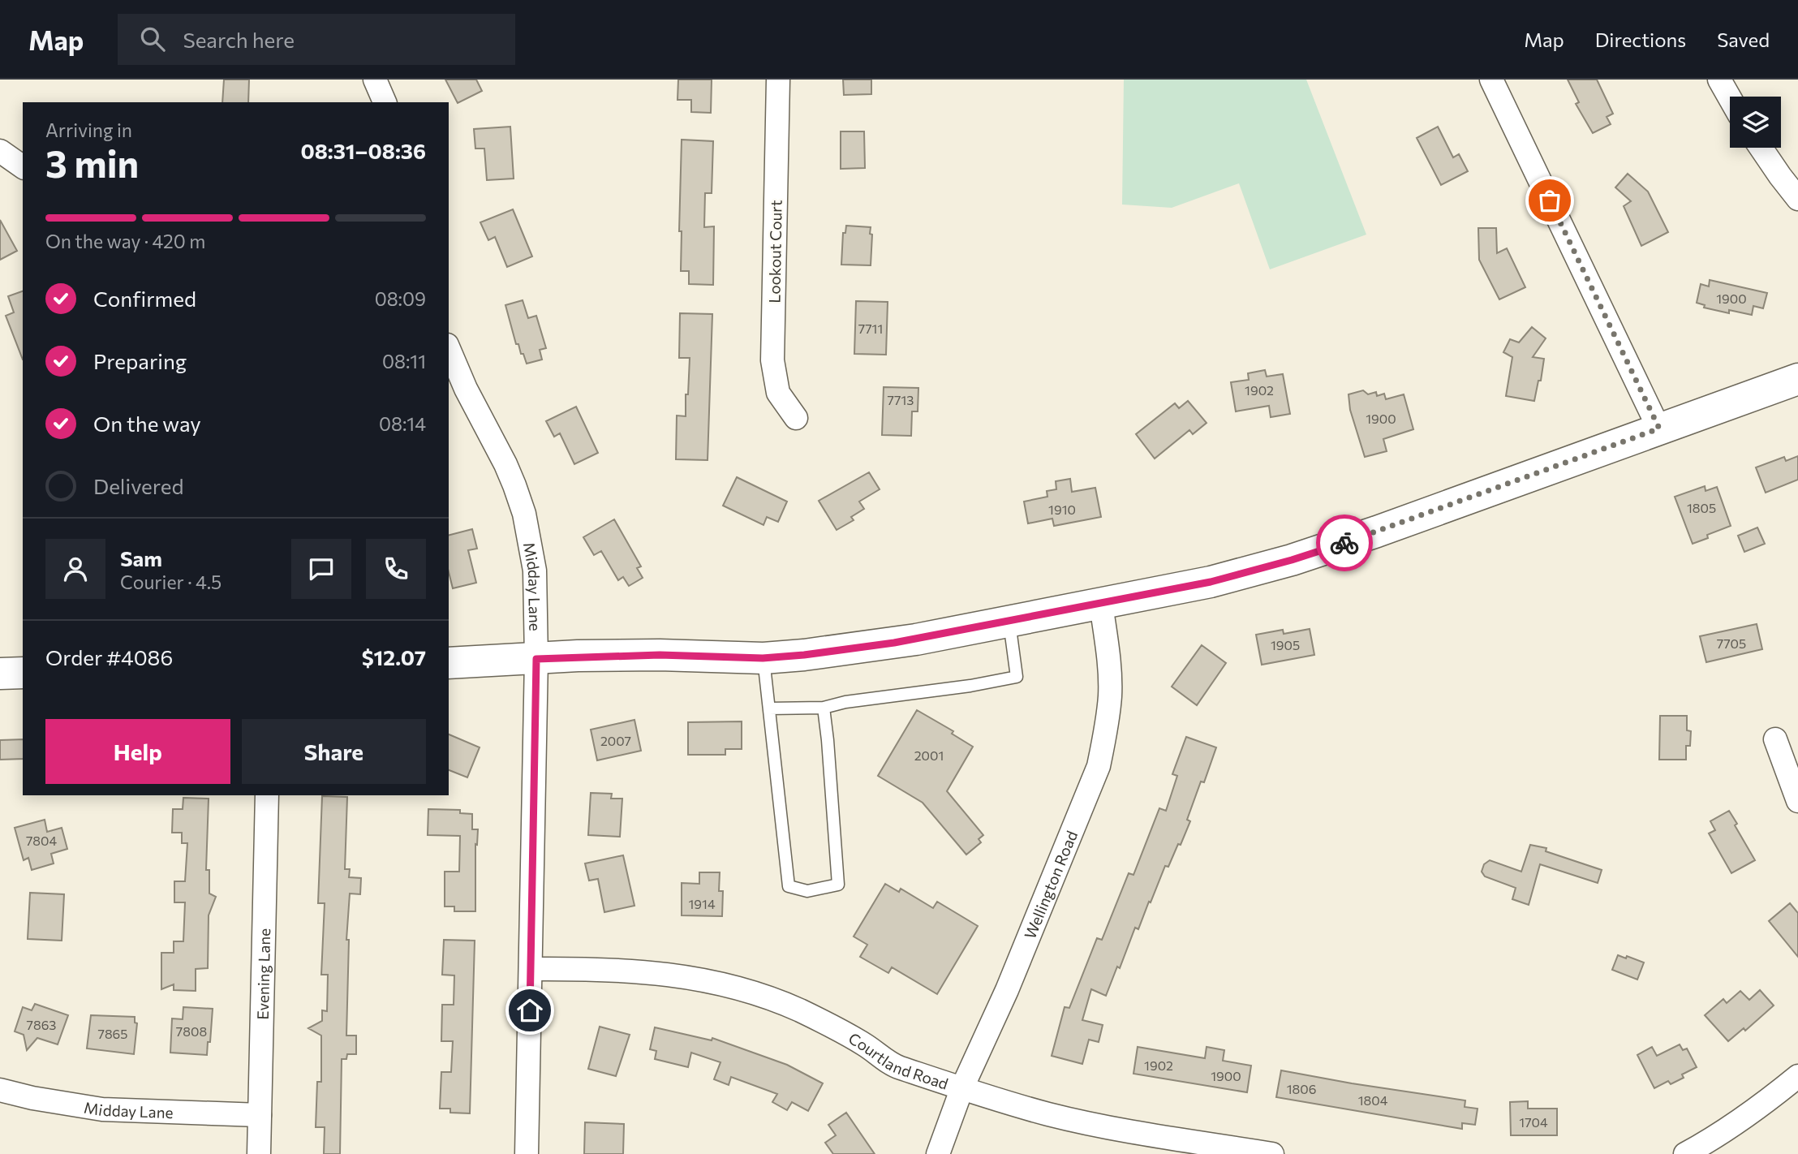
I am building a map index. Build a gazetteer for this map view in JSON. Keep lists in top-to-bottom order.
{
  "streets": {
    "street": [
      "Lookout Court",
      "Midday Lane",
      "Wellington Road",
      "Evening Lane",
      "Courtland Road"
    ]
  },
  "crossings": [
    ["Midday Lane", "Evening Lane"],
    ["Midday Lane", "Courtland Road"],
    ["Wellington Road", "Courtland Road"]
  ],
  "house_numbers": [
    "1900",
    "7711",
    "1902",
    "7713",
    "1900",
    "1805",
    "1910",
    "7705",
    "1905",
    "2007",
    "2001",
    "7804",
    "1914",
    "7863",
    "7808",
    "7865",
    "1902",
    "1900",
    "1806",
    "1804",
    "1704"
  ],
  "page": {
    "header": "Map",
    "search": "Search here",
    "nav": ["Map", "Directions", "Saved"],
    "heading": ["3 min", "Arriving in", "08:31–08:36"],
    "panel": [
      "Sam",
      "Courier · 4.5",
      "Order #4086",
      "$12.07"
    ],
    "bar": "On the way · 420 m",
    "list": [
      ["Confirmed", "08:09"],
      ["Preparing", "08:11"],
      ["On the way", "08:14"],
      "Delivered"
    ],
    "buttons": ["Help", "Share"]
  }
}
